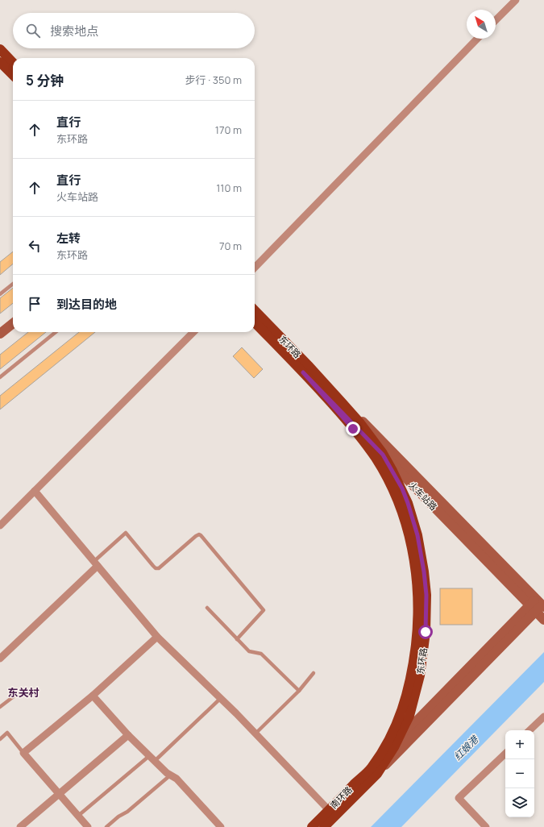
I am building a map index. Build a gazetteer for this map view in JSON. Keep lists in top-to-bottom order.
{
  "streets": {
    "main road": ["东环路", "火车站路", "南环路"]
  },
  "crossings": [
    ["东环路", "火车站路"],
    ["东环路", "南环路"]
  ],
  "districts": ["东关村"],
  "water": ["红娘港"],
  "north": "top left",
  "page": {
    "search": "搜索地点",
    "heading": ["5 分钟", "步行 · 350 m"],
    "list": [
      ["直行", "东环路", "170 m"],
      ["直行", "火车站路", "110 m"],
      ["左转", "东环路", "70 m"],
      "到达目的地"
    ],
    "map_buttons": ["+", "−"]
  }
}
